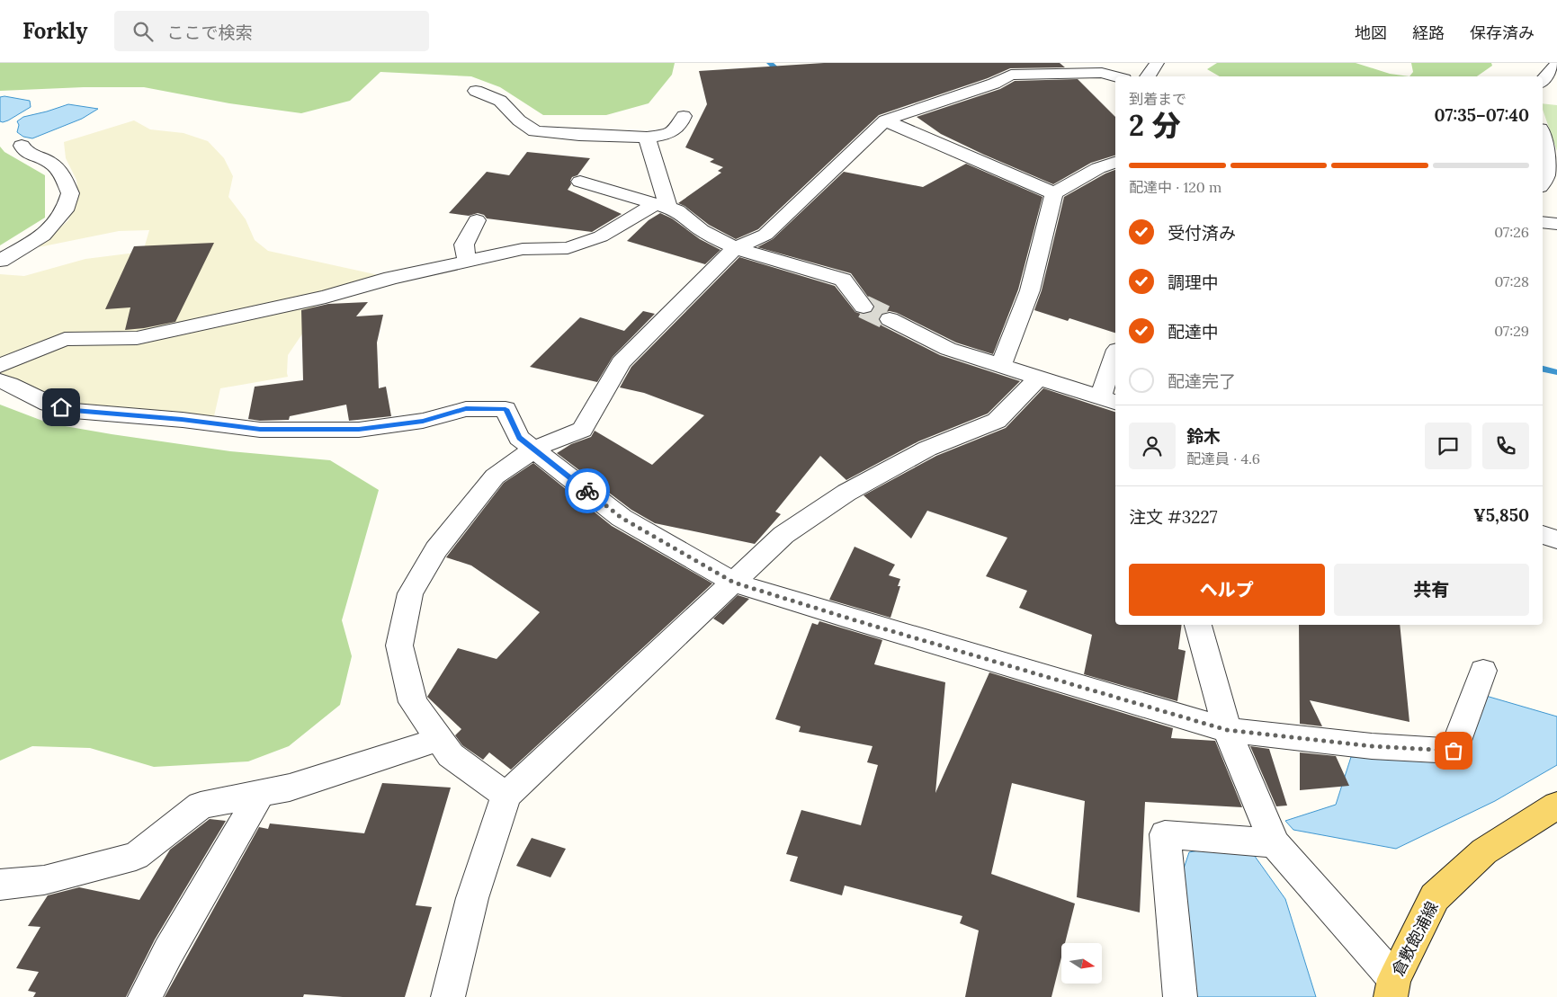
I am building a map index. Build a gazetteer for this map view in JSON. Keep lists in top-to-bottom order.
{
  "streets": {
    "main road": ["倉敷飽浦線"]
  },
  "north": "right",
  "page": {
    "header": "Forkly",
    "search": "ここで検索",
    "nav": ["地図", "経路", "保存済み"],
    "heading": ["2 分", "到着まで", "07:35–07:40"],
    "panel": [
      "鈴木",
      "配達員 · 4.6",
      "注文 #3227",
      "¥5,850"
    ],
    "bar": "配達中 · 120 m",
    "list": [
      ["受付済み", "07:26"],
      ["調理中", "07:28"],
      ["配達中", "07:29"],
      "配達完了"
    ],
    "buttons": ["ヘルプ", "共有"]
  }
}
